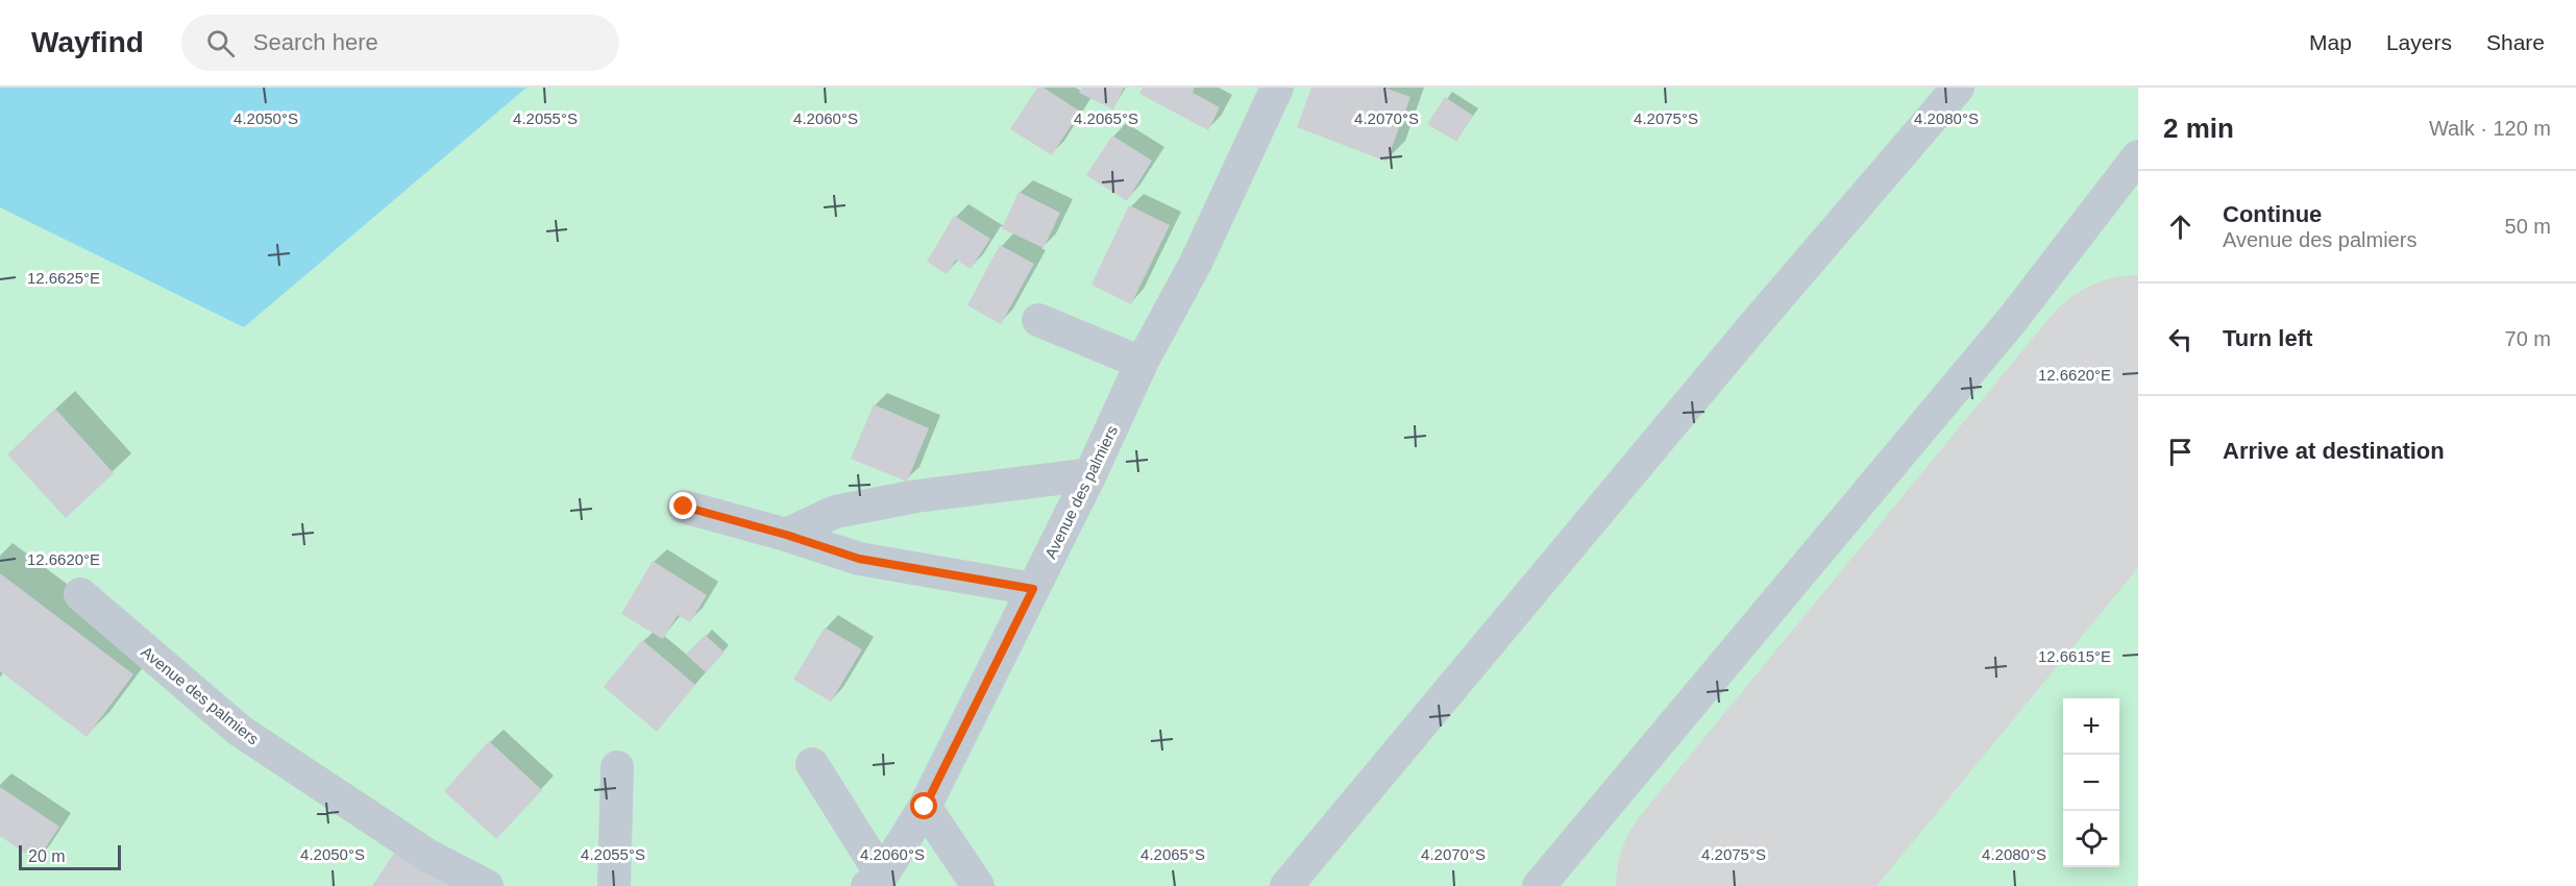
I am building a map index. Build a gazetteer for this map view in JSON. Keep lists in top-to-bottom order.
{
  "streets": {
    "street": ["Avenue des palmiers"]
  },
  "scale_bar": "20 m",
  "page": {
    "header": "Wayfind",
    "search": "Search here",
    "nav": ["Map", "Layers", "Share"],
    "heading": ["2 min", "Walk · 120 m"],
    "list": [
      ["Continue", "Avenue des palmiers", "50 m"],
      ["Turn left", "70 m"],
      "Arrive at destination"
    ],
    "map_buttons": ["+", "−"],
    "scale": "20 m"
  },
  "coordinates": [
    "4.2050°S",
    "4.2055°S",
    "4.2060°S",
    "4.2065°S",
    "4.2070°S",
    "4.2075°S",
    "4.2080°S",
    "12.6625°E",
    "12.6620°E",
    "12.6615°E"
  ]
}
